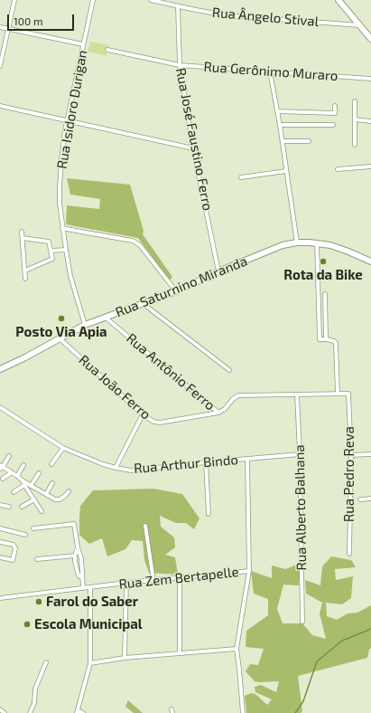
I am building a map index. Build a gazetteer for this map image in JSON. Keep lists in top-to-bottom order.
{
  "streets": {
    "main road": ["Rua Saturnino Miranda"],
    "street": [
      "Rua Ângelo Stival",
      "Rua Gerônimo Muraro",
      "Rua Isidoro Durigan",
      "Rua José Faustino Ferro",
      "Rua Antônio Ferro",
      "Rua João Ferro",
      "Rua Arthur Bindo",
      "Rua Pedro Reva",
      "Rua Alberto Balhana",
      "Rua Zem Bertapelle"
    ]
  },
  "crossings": [
    ["Rua Ângelo Stival", "Rua José Faustino Ferro"],
    ["Rua Gerônimo Muraro", "Rua José Faustino Ferro"],
    ["Rua Isidoro Durigan", "Rua Saturnino Miranda"],
    ["Rua José Faustino Ferro", "Rua Saturnino Miranda"],
    ["Rua Saturnino Miranda", "Rua Antônio Ferro"],
    ["Rua Saturnino Miranda", "Rua João Ferro"],
    ["Rua Antônio Ferro", "Rua João Ferro"],
    ["Rua Arthur Bindo", "Rua Alberto Balhana"]
  ],
  "places": [
    "Rota da Bike",
    "Posto Via Apia",
    "Farol do Saber",
    "Escola Municipal"
  ],
  "scale_bar": "100 m"
}
